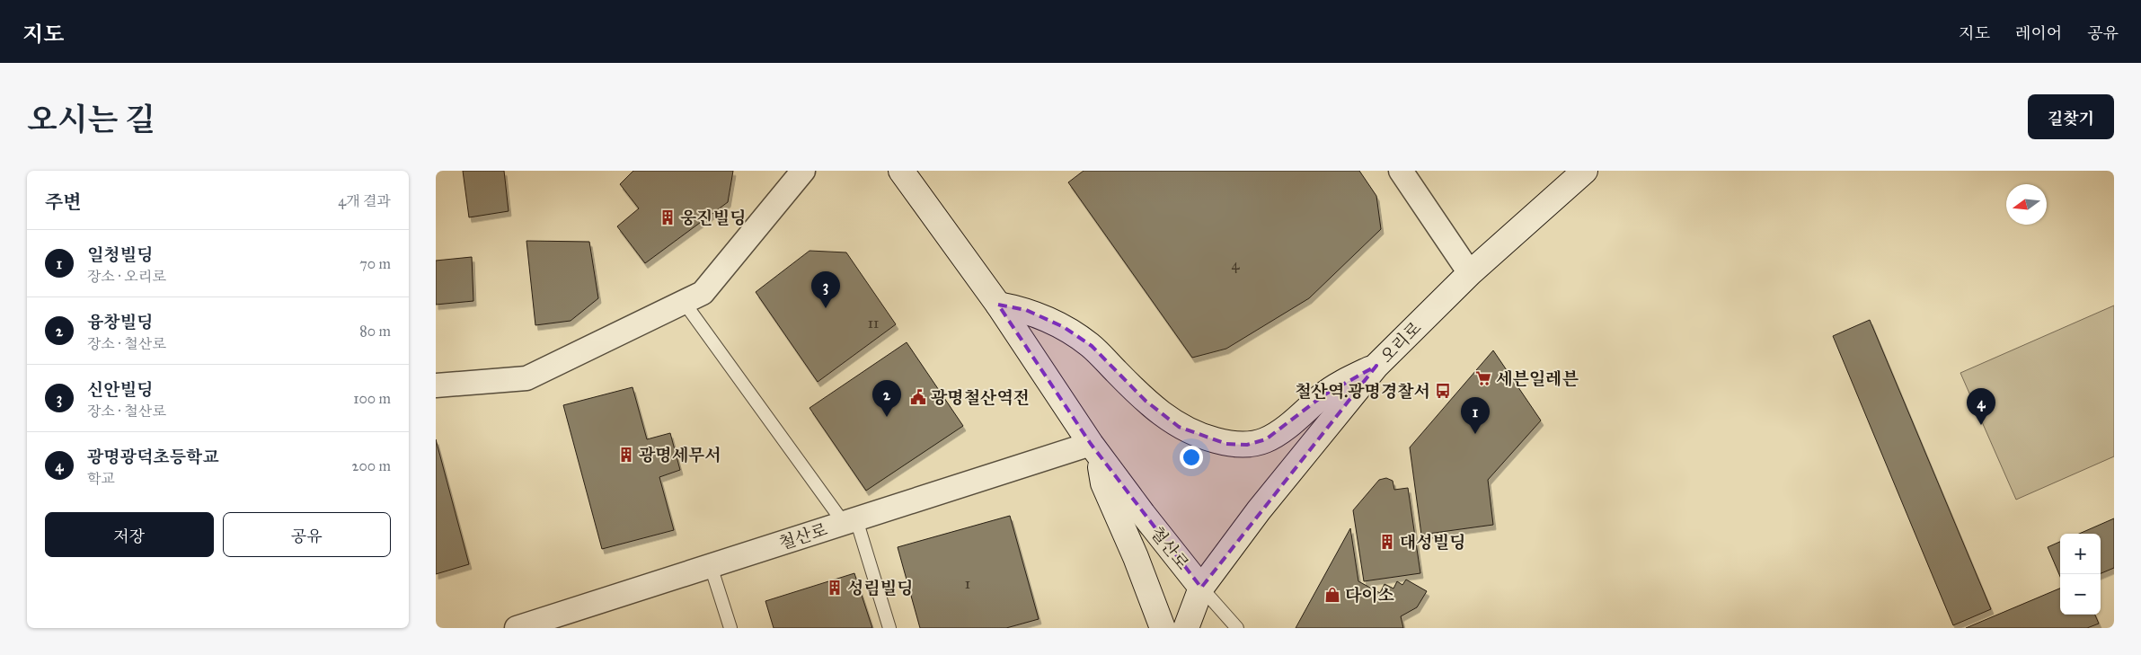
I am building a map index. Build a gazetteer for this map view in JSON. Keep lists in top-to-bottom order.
{
  "streets": {
    "main road": ["오리로", "철산로"]
  },
  "crossings": [
    ["오리로", "철산로"]
  ],
  "places": {
    "building": [
      "웅진빌딩",
      "광명세무서",
      "대성빌딩",
      "성림빌딩"
    ],
    "supermarket": ["세븐일레븐"],
    "bus stop": ["철산역.광명경찰서"],
    "public building": ["광명철산역전"],
    "shop": ["다이소"]
  },
  "house_numbers": ["4", "11", "1"],
  "north": "left",
  "page": {
    "header": "지도",
    "nav": ["지도", "레이어", "공유"],
    "title": "오시는 길",
    "buttons": [
      "길찾기",
      ["저장", "공유"]
    ],
    "heading": ["주변", "4개 결과"],
    "list": [
      {
        "mark": "1",
        "name": "일청빌딩",
        "note": "장소 · 오리로",
        "value": "70 m"
      },
      {
        "mark": "2",
        "name": "융창빌딩",
        "note": "장소 · 철산로",
        "value": "80 m"
      },
      {
        "mark": "3",
        "name": "신안빌딩",
        "note": "장소 · 철산로",
        "value": "100 m"
      },
      {
        "mark": "4",
        "name": "광명광덕초등학교",
        "note": "학교",
        "value": "200 m"
      }
    ],
    "pins": [
      "3",
      "2",
      "4",
      "1"
    ],
    "map_buttons": ["+", "−"]
  }
}
